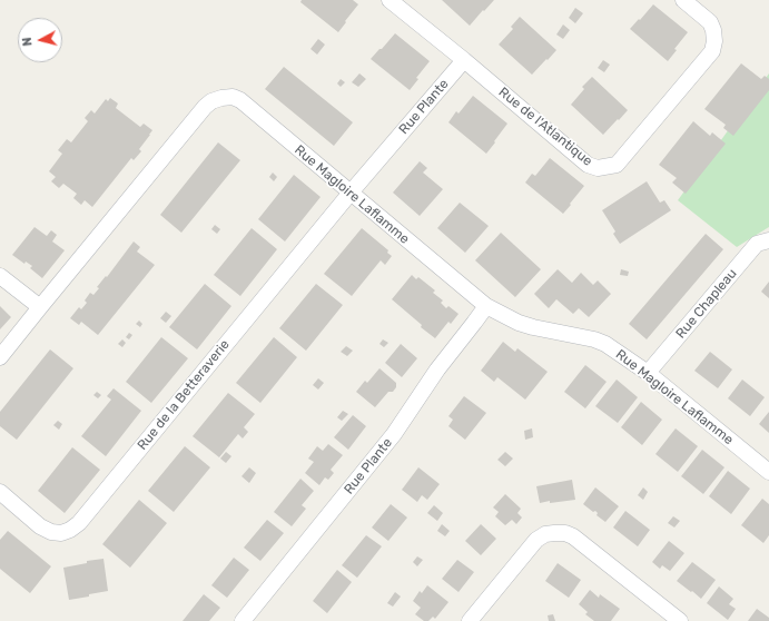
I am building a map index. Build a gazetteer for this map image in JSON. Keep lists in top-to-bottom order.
{
  "streets": {
    "street": [
      "Rue Plante",
      "Rue de l'Atlantique",
      "Rue Magloire Laflamme",
      "Rue Chapleau",
      "Rue de la Betteraverie"
    ]
  },
  "crossings": [
    ["Rue Plante", "Rue de l'Atlantique"],
    ["Rue Plante", "Rue Magloire Laflamme"],
    ["Rue Plante", "Rue de la Betteraverie"],
    ["Rue Magloire Laflamme", "Rue Chapleau"],
    ["Rue Magloire Laflamme", "Rue de la Betteraverie"]
  ],
  "north": "left"
}
